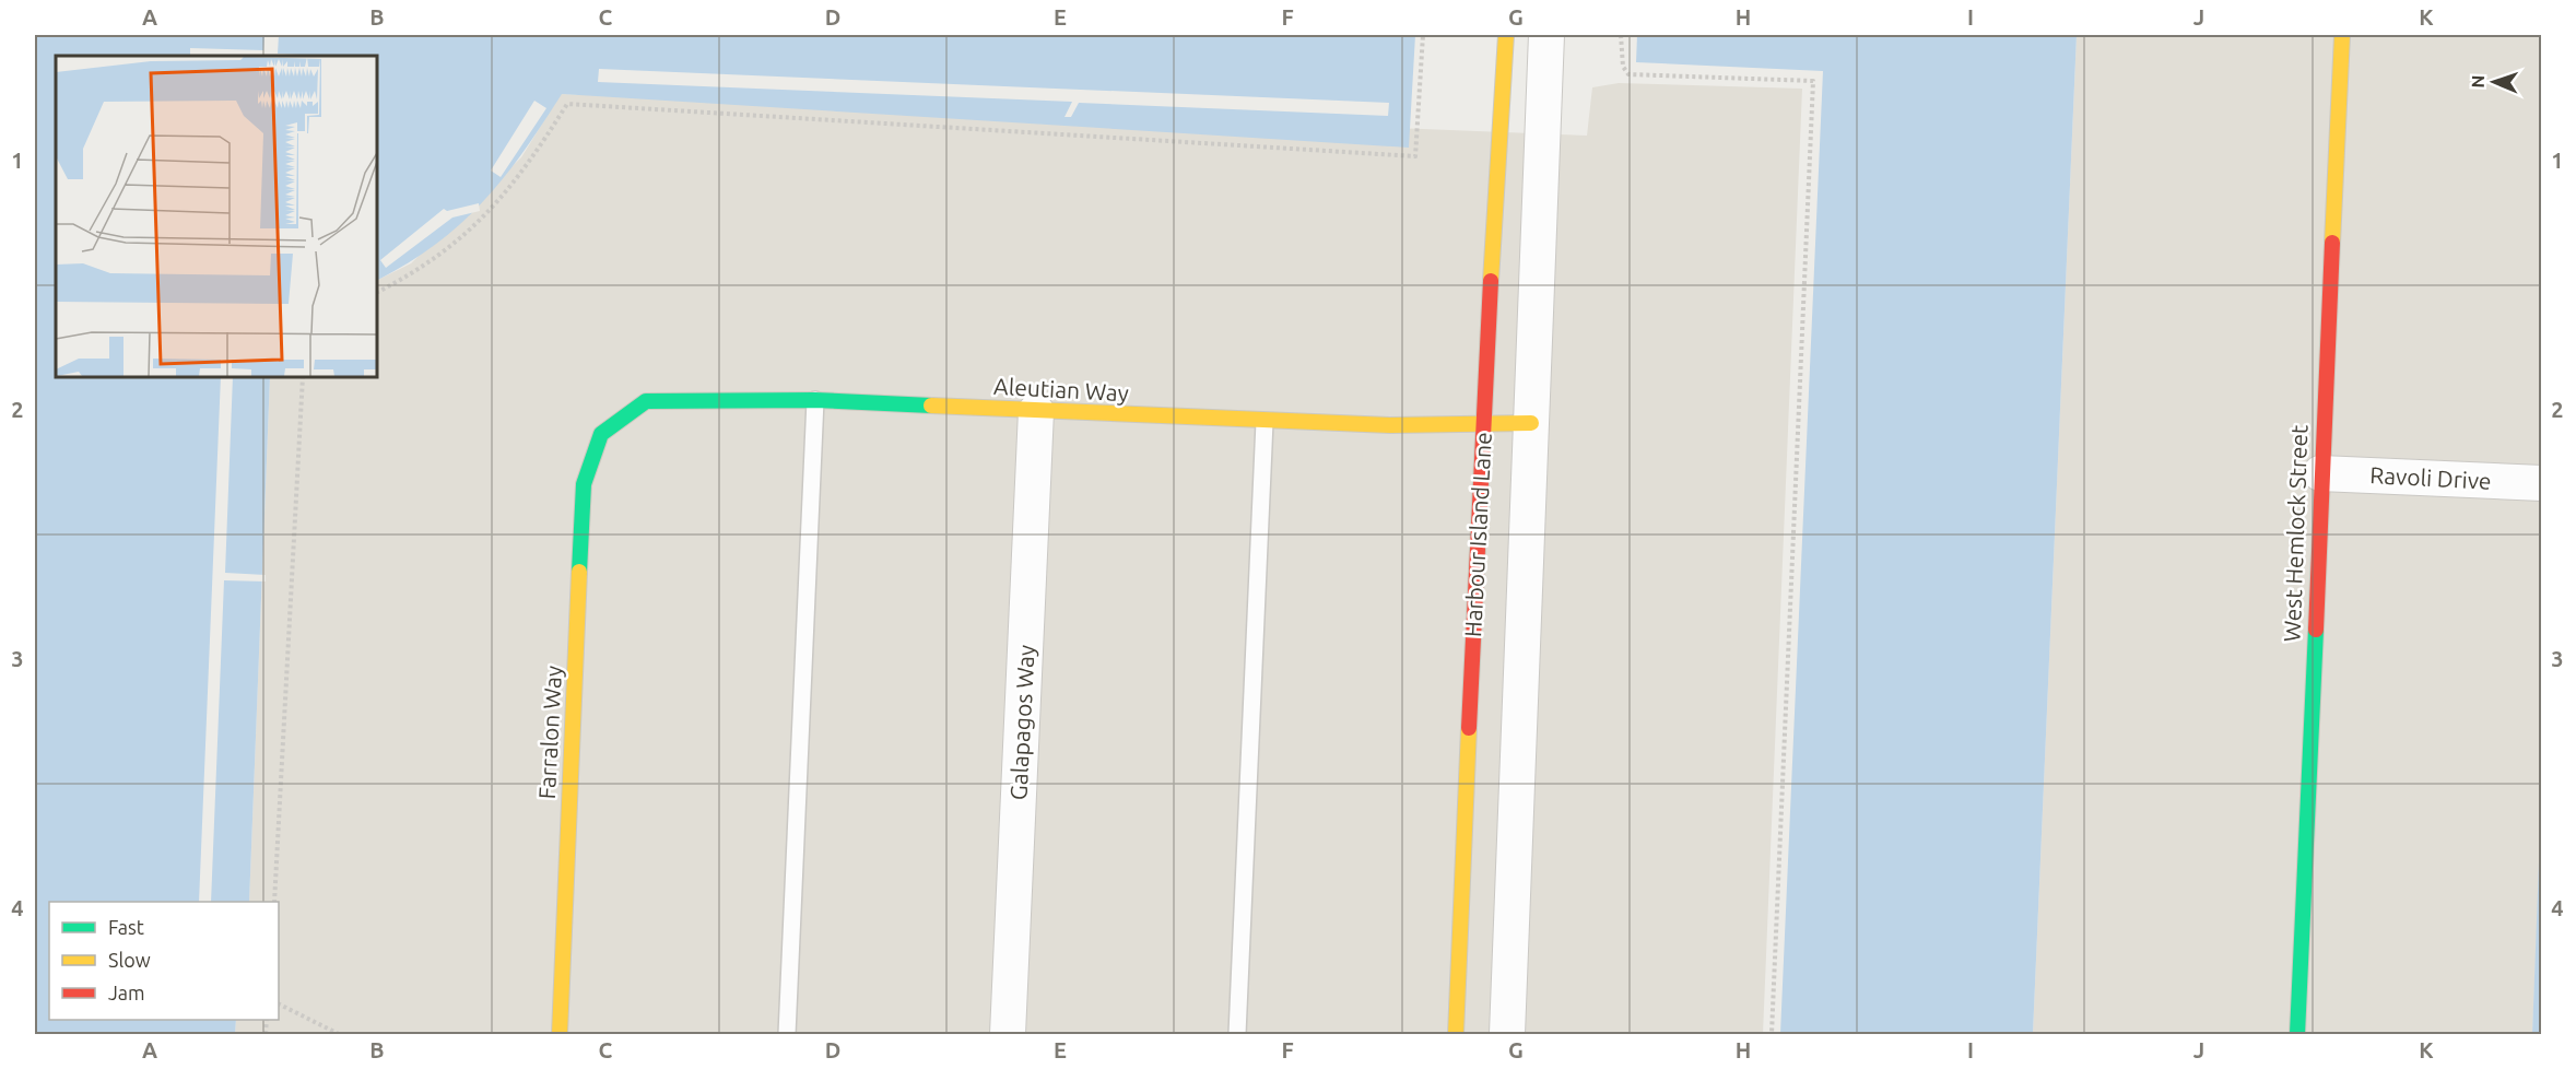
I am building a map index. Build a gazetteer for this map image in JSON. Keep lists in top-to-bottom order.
{
  "streets": {
    "street": [
      "Aleutian Way",
      "Ravoli Drive",
      "West Hemlock Street",
      "Harbour Island Lane",
      "Galapagos Way",
      "Farralon Way"
    ]
  },
  "crossings": [
    ["Aleutian Way", "Harbour Island Lane"],
    ["Aleutian Way", "Galapagos Way"],
    ["Aleutian Way", "Farralon Way"],
    ["Ravoli Drive", "West Hemlock Street"]
  ],
  "legend": ["Fast", "Slow", "Jam"],
  "north": "left",
  "grid": {
    "columns": [
      "A",
      "B",
      "C",
      "D",
      "E",
      "F",
      "G",
      "H",
      "I",
      "J",
      "K"
    ],
    "rows": [
      "1",
      "2",
      "3",
      "4"
    ]
  }
}
